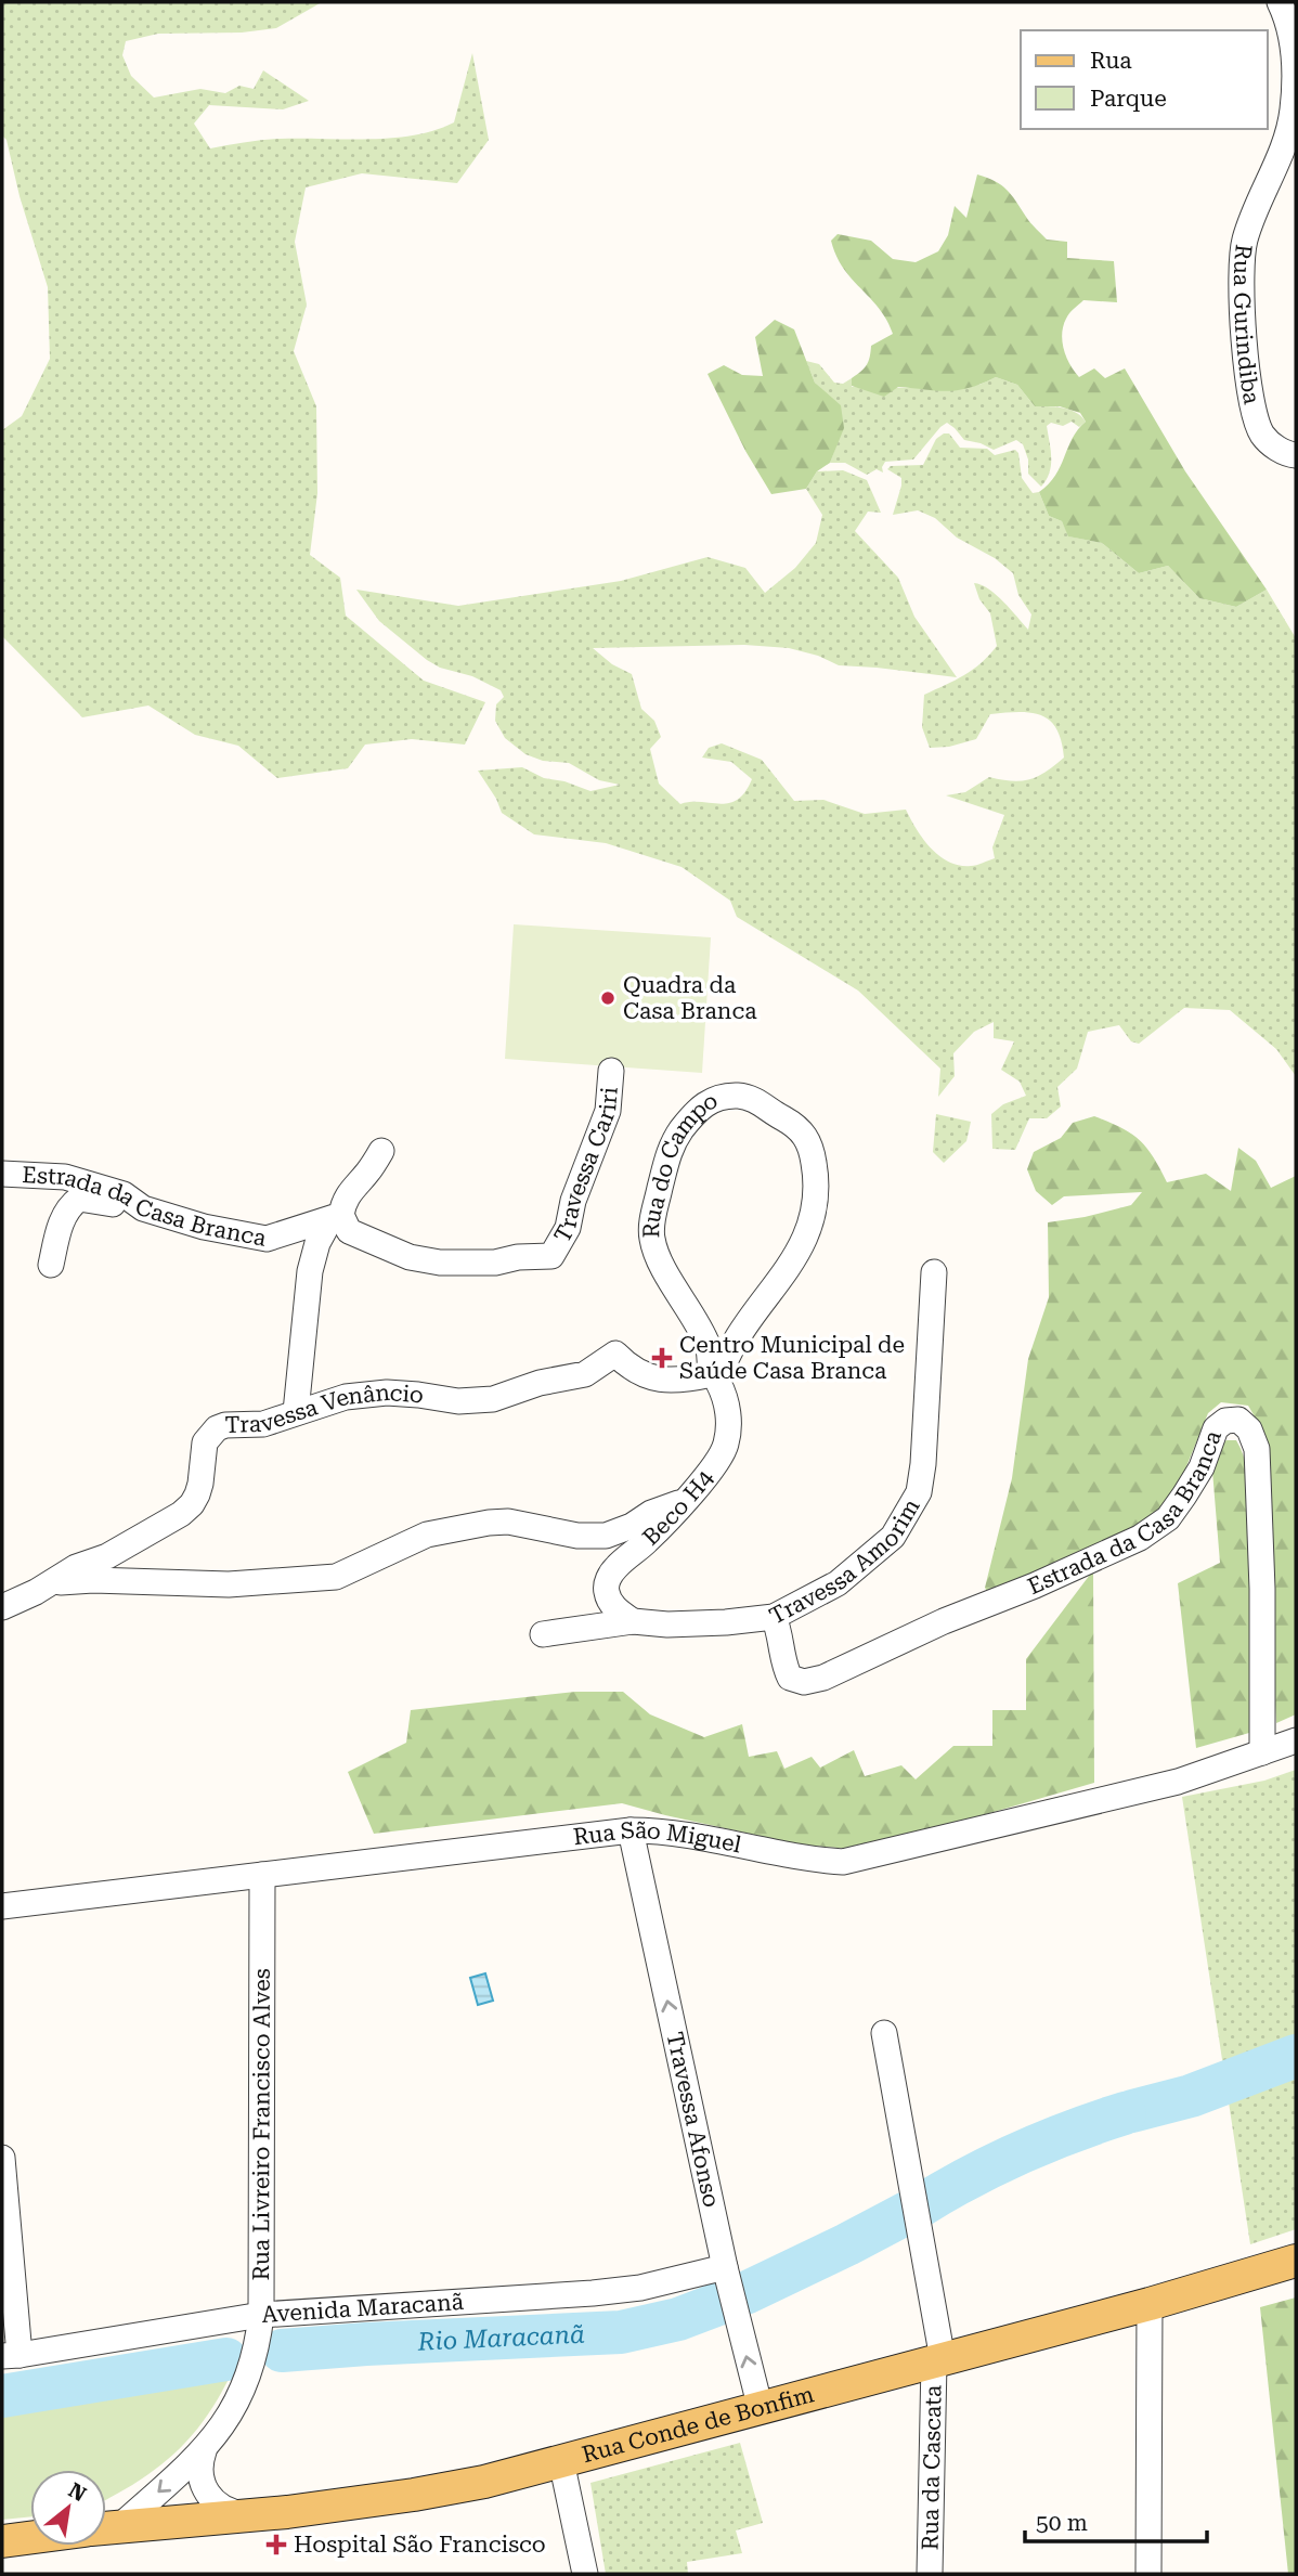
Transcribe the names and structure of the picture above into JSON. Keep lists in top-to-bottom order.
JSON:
{
  "streets": {
    "main road": ["Rua Conde de Bonfim"],
    "street": [
      "Rua Gurindiba",
      "Travessa Cariri",
      "Rua do Campo",
      "Estrada da Casa Branca",
      "Travessa Venâncio",
      "Beco H4",
      "Travessa Amorim",
      "Rua São Miguel",
      "Travessa Afonso",
      "Rua Livreiro Francisco Alves",
      "Avenida Maracanã",
      "Rua da Cascata"
    ]
  },
  "crossings": [
    ["Travessa Cariri", "Estrada da Casa Branca"],
    ["Rua do Campo", "Travessa Venâncio"],
    ["Rua do Campo", "Beco H4"],
    ["Estrada da Casa Branca", "Travessa Amorim"],
    ["Estrada da Casa Branca", "Rua São Miguel"],
    ["Travessa Venâncio", "Beco H4"],
    ["Beco H4", "Travessa Amorim"],
    ["Rua São Miguel", "Travessa Afonso"],
    ["Rua São Miguel", "Rua Livreiro Francisco Alves"],
    ["Travessa Afonso", "Avenida Maracanã"],
    ["Travessa Afonso", "Rua Conde de Bonfim"],
    ["Rua Livreiro Francisco Alves", "Avenida Maracanã"],
    ["Rua Livreiro Francisco Alves", "Rua Conde de Bonfim"],
    ["Rua Conde de Bonfim", "Rua da Cascata"]
  ],
  "one_way": ["Travessa Afonso"],
  "water": ["Rio Maracanã"],
  "places": {
    "other": ["Quadra da Casa Branca"],
    "health": ["Centro Municipal de Saúde Casa Branca", "Hospital São Francisco"]
  },
  "legend": ["Rua", "Parque"],
  "scale_bar": "50 m",
  "north": "top right"
}
